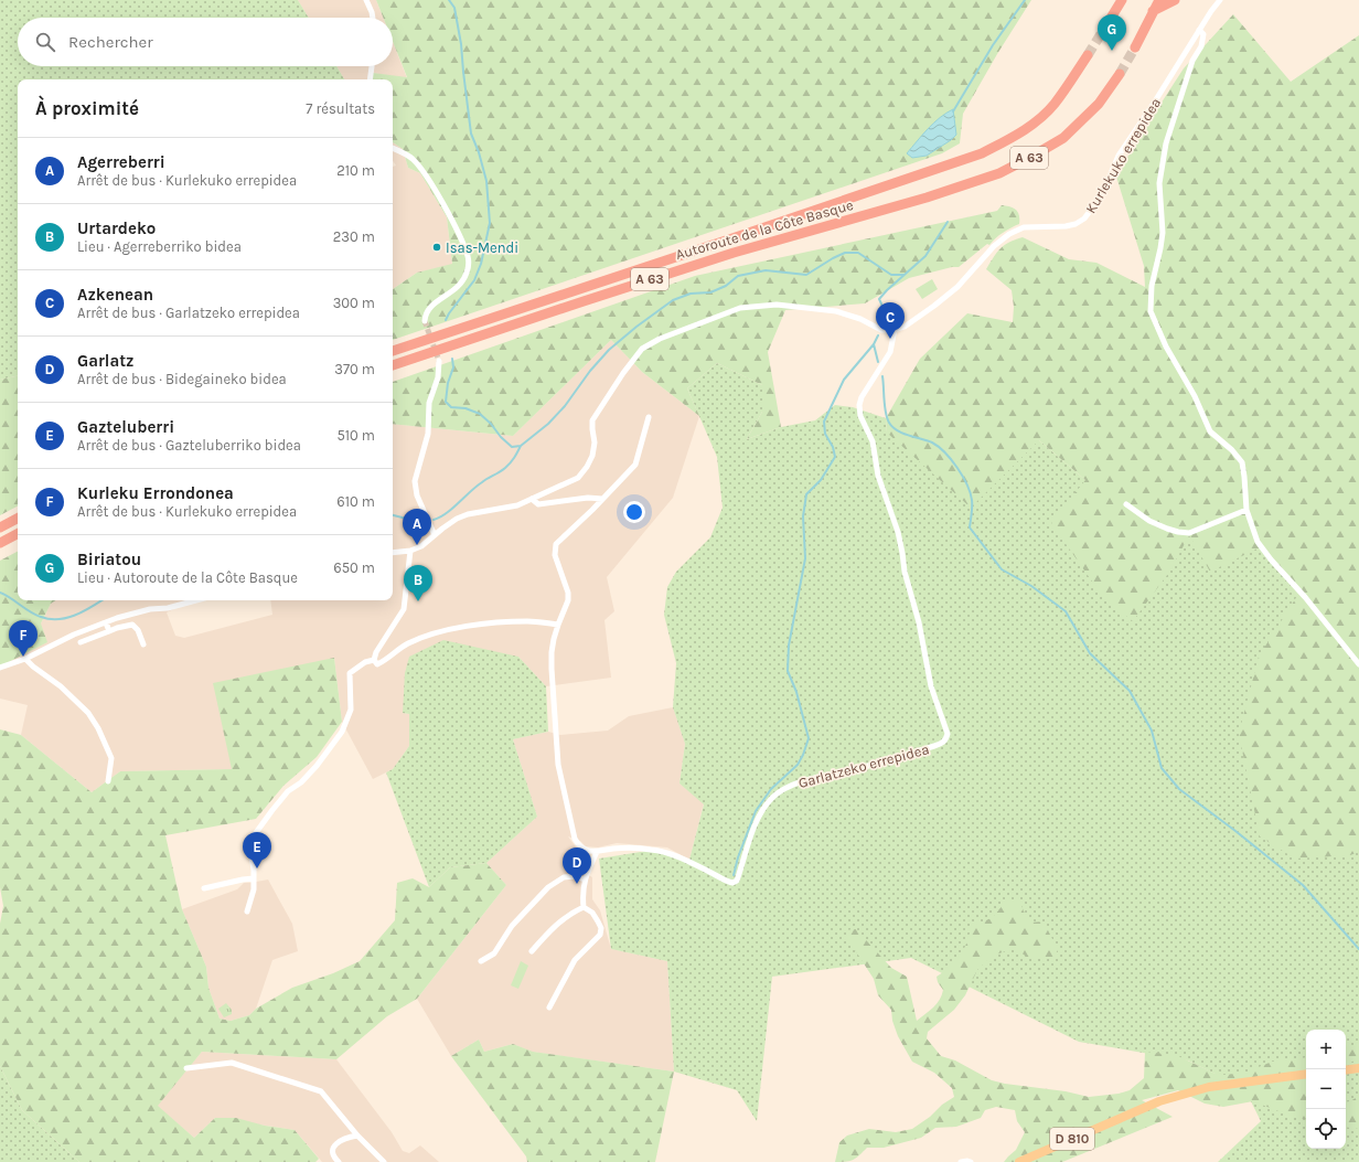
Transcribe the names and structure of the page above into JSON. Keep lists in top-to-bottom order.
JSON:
{
  "streets": {
    "highway": ["A 63", "Autoroute de la Côte Basque"],
    "main road": ["D 810"],
    "street": ["Kurlekuko errepidea", "Garlatzeko errepidea"]
  },
  "crossings": [
    ["Kurlekuko errepidea", "Garlatzeko errepidea"]
  ],
  "places": ["Isas-Mendi"],
  "page": {
    "pins": [
      "G",
      "C",
      "A",
      "B",
      "F",
      "E",
      "D"
    ],
    "search": "Rechercher",
    "heading": ["À proximité", "7 résultats"],
    "list": [
      {
        "mark": "A",
        "name": "Agerreberri",
        "note": "Arrêt de bus · Kurlekuko errepidea",
        "value": "210 m"
      },
      {
        "mark": "B",
        "name": "Urtardeko",
        "note": "Lieu · Agerreberriko bidea",
        "value": "230 m"
      },
      {
        "mark": "C",
        "name": "Azkenean",
        "note": "Arrêt de bus · Garlatzeko errepidea",
        "value": "300 m"
      },
      {
        "mark": "D",
        "name": "Garlatz",
        "note": "Arrêt de bus · Bidegaineko bidea",
        "value": "370 m"
      },
      {
        "mark": "E",
        "name": "Gazteluberri",
        "note": "Arrêt de bus · Gazteluberriko bidea",
        "value": "510 m"
      },
      {
        "mark": "F",
        "name": "Kurleku Errondonea",
        "note": "Arrêt de bus · Kurlekuko errepidea",
        "value": "610 m"
      },
      {
        "mark": "G",
        "name": "Biriatou",
        "note": "Lieu · Autoroute de la Côte Basque",
        "value": "650 m"
      }
    ],
    "map_buttons": ["+", "−"]
  }
}
